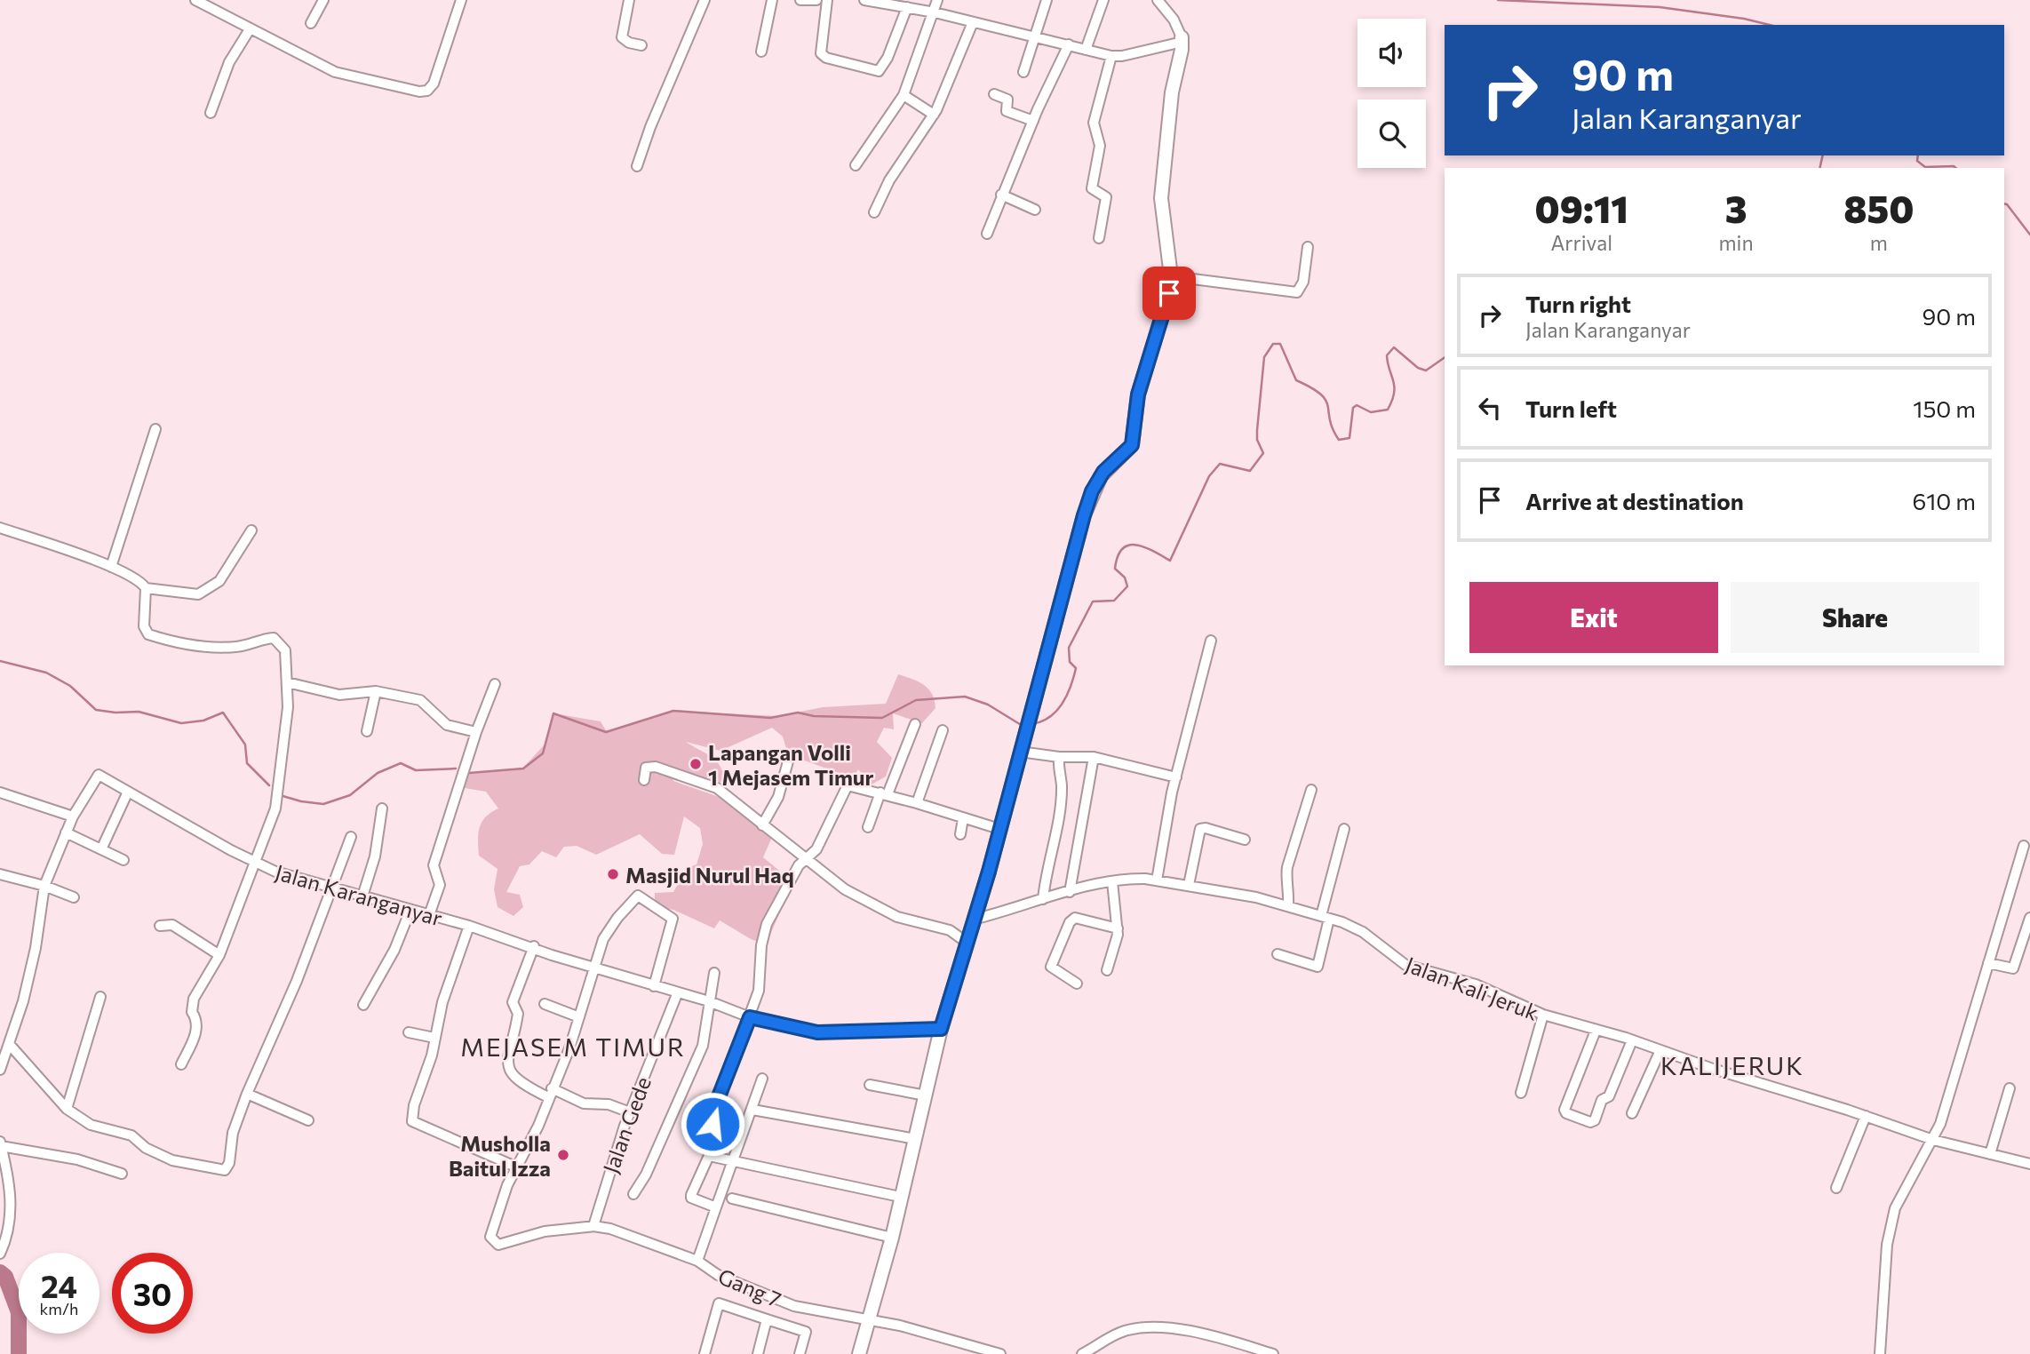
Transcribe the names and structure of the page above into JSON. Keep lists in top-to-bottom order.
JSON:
{
  "streets": {
    "street": [
      "Jalan Karanganyar",
      "Jalan Kali Jeruk",
      "Jalan Gede",
      "Gang 7"
    ]
  },
  "crossings": [
    ["Jalan Karanganyar", "Jalan Gede"]
  ],
  "districts": ["MEJASEM TIMUR", "KALIJERUK"],
  "places": ["Lapangan Volli 1 Mejasem Timur", "Masjid Nurul Haq", "Musholla Baitul Izza"],
  "page": {
    "turn": ["90 m", "Jalan Karanganyar"],
    "eta": [
      "09:11",
      "Arrival",
      "3",
      "min",
      "850",
      "m"
    ],
    "list": [
      {
        "name": "Turn right",
        "note": "Jalan Karanganyar",
        "value": "90 m"
      },
      {
        "name": "Turn left",
        "value": "150 m"
      },
      {
        "name": "Arrive at destination",
        "value": "610 m"
      }
    ],
    "buttons": ["Exit", "Share"],
    "speed": "24 km/h",
    "limit": "30"
  }
}
